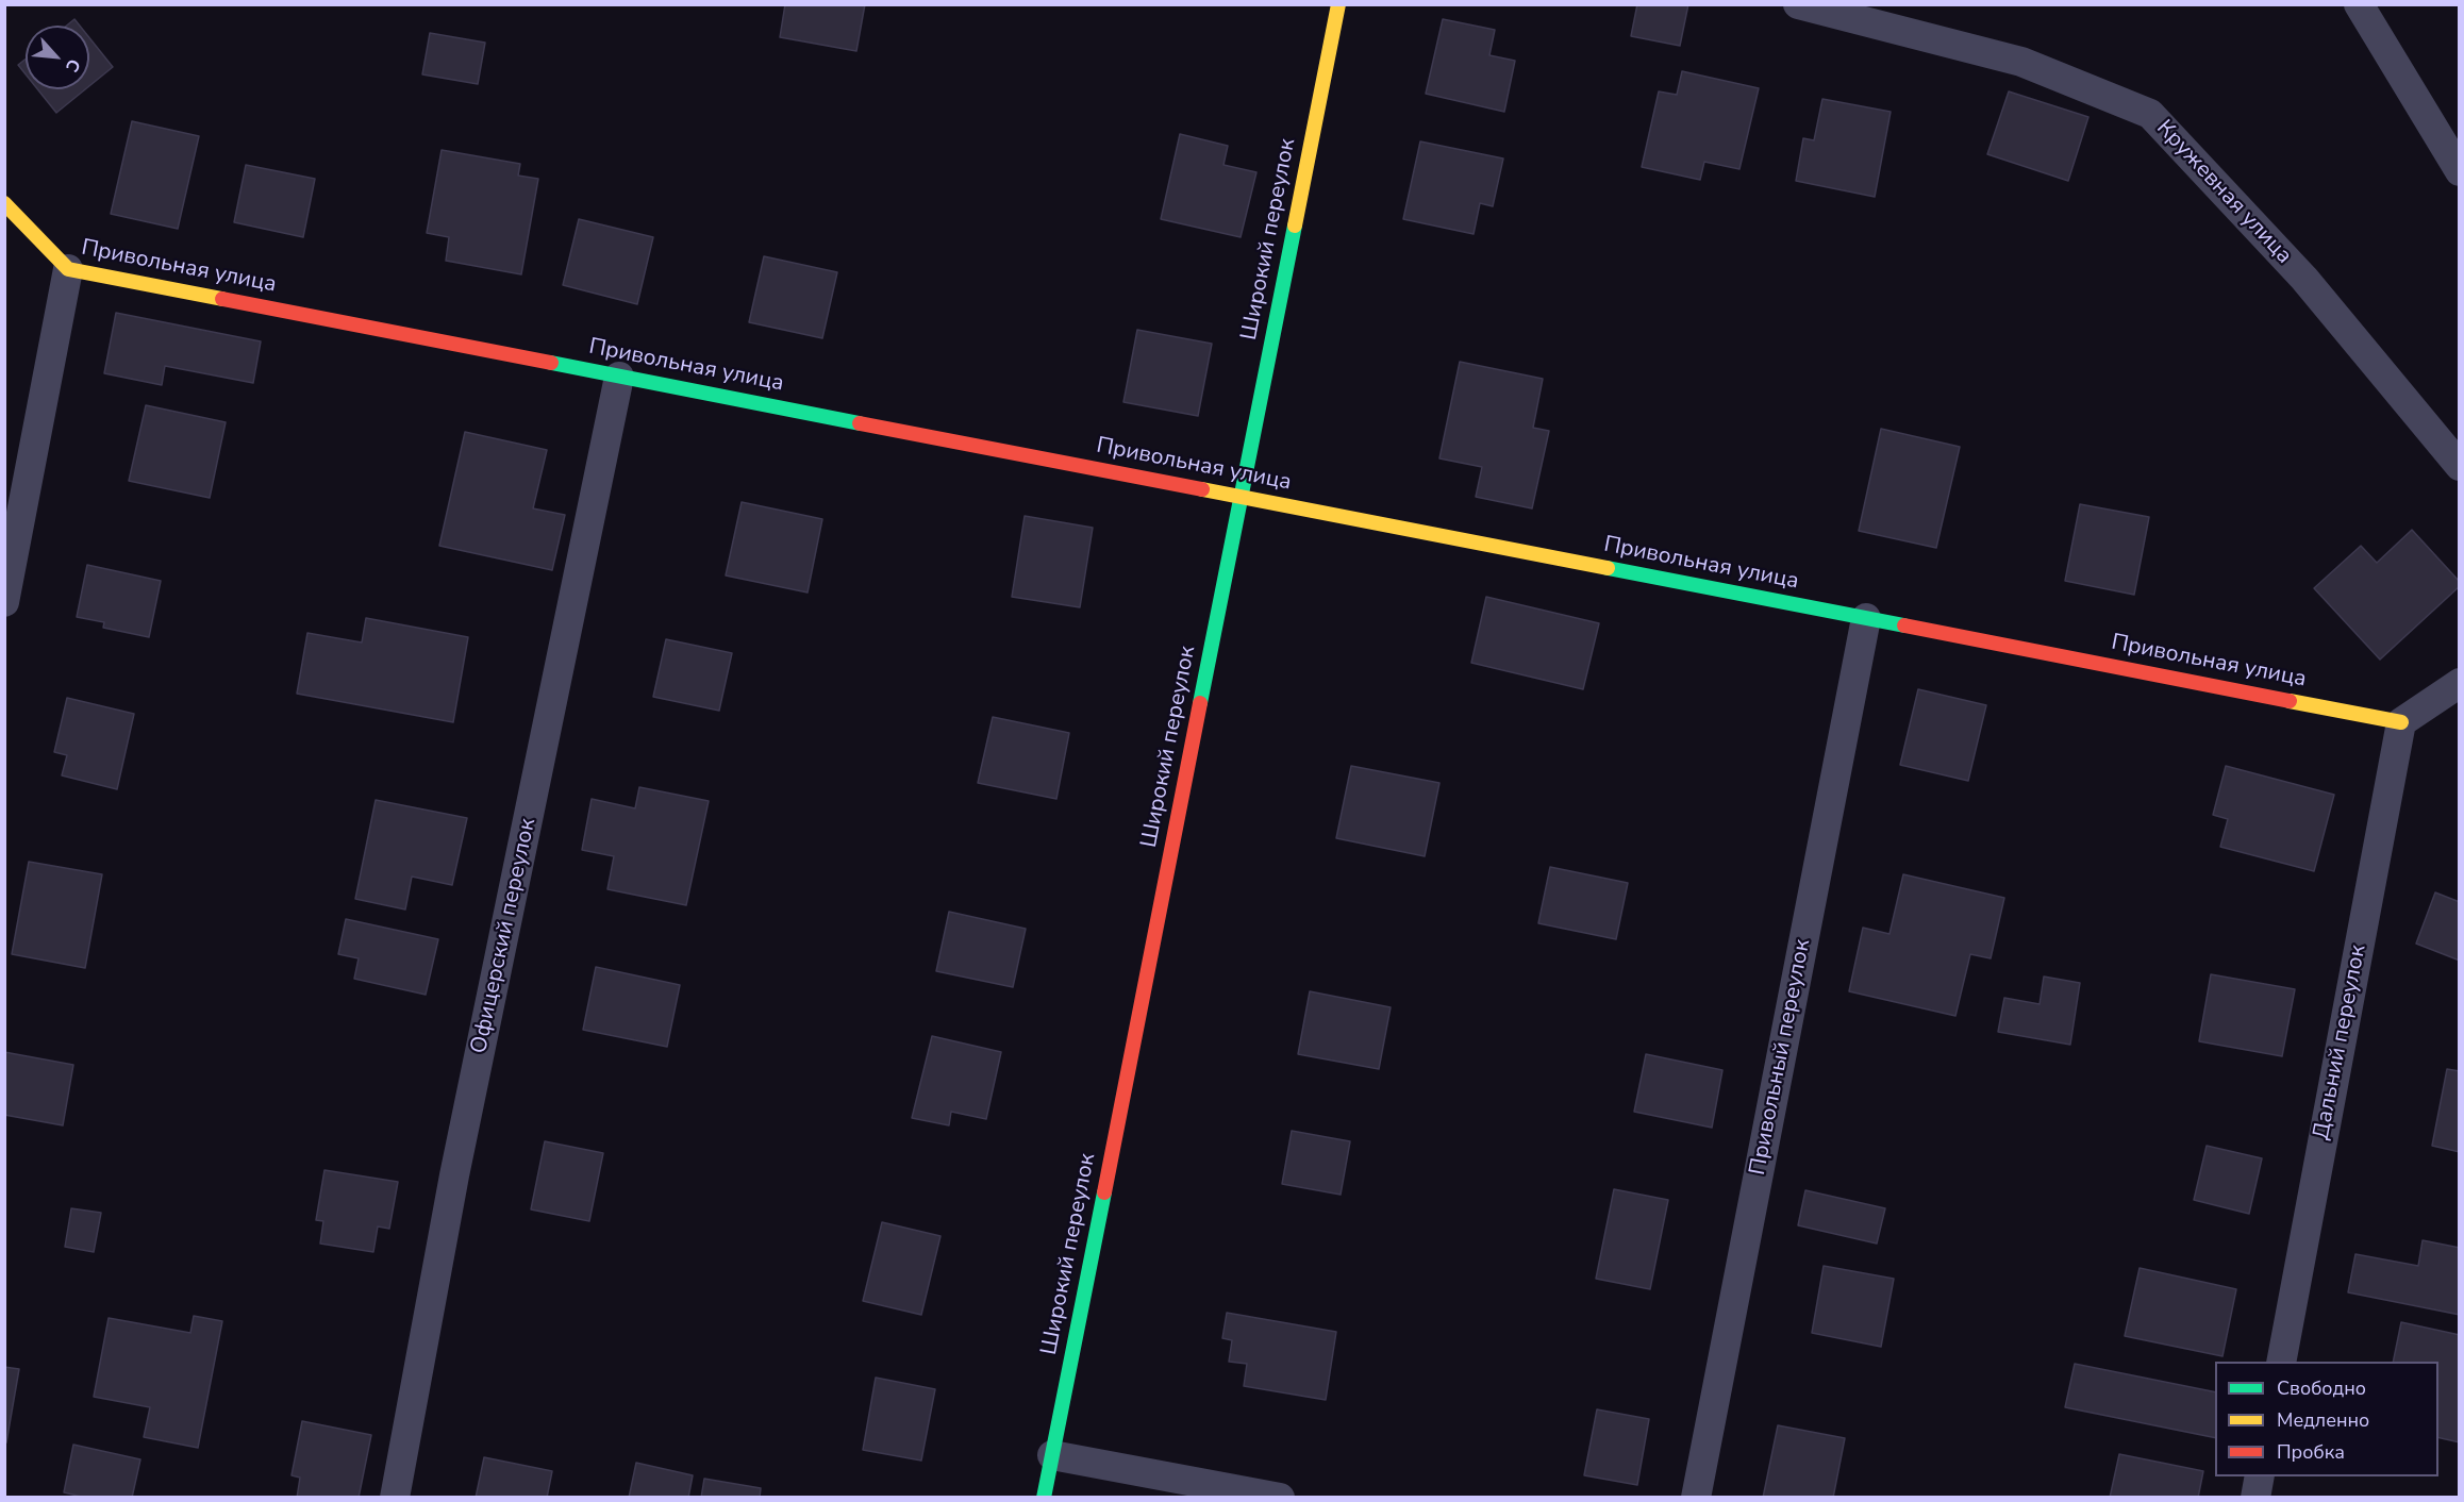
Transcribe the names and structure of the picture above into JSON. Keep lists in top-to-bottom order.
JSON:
{
  "streets": {
    "street": [
      "Кружевная улица",
      "Широкий переулок",
      "Привольная улица",
      "Офицерский переулок",
      "Дальний переулок",
      "Привольный переулок"
    ]
  },
  "crossings": [
    ["Широкий переулок", "Привольная улица"],
    ["Привольная улица", "Офицерский переулок"],
    ["Привольная улица", "Дальний переулок"],
    ["Привольная улица", "Привольный переулок"]
  ],
  "legend": ["Свободно", "Медленно", "Пробка"],
  "north": "bottom right"
}
